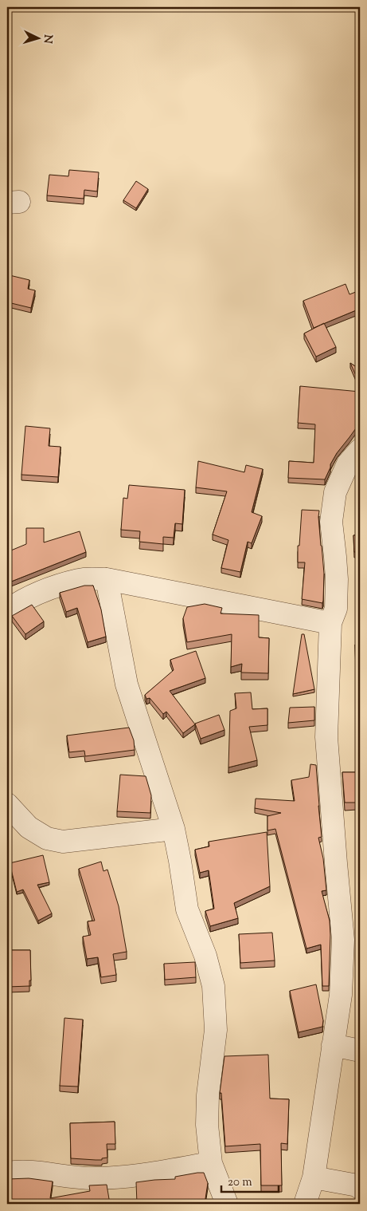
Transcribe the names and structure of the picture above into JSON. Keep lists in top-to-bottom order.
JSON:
{
  "scale_bar": "20 m",
  "north": "right"
}
